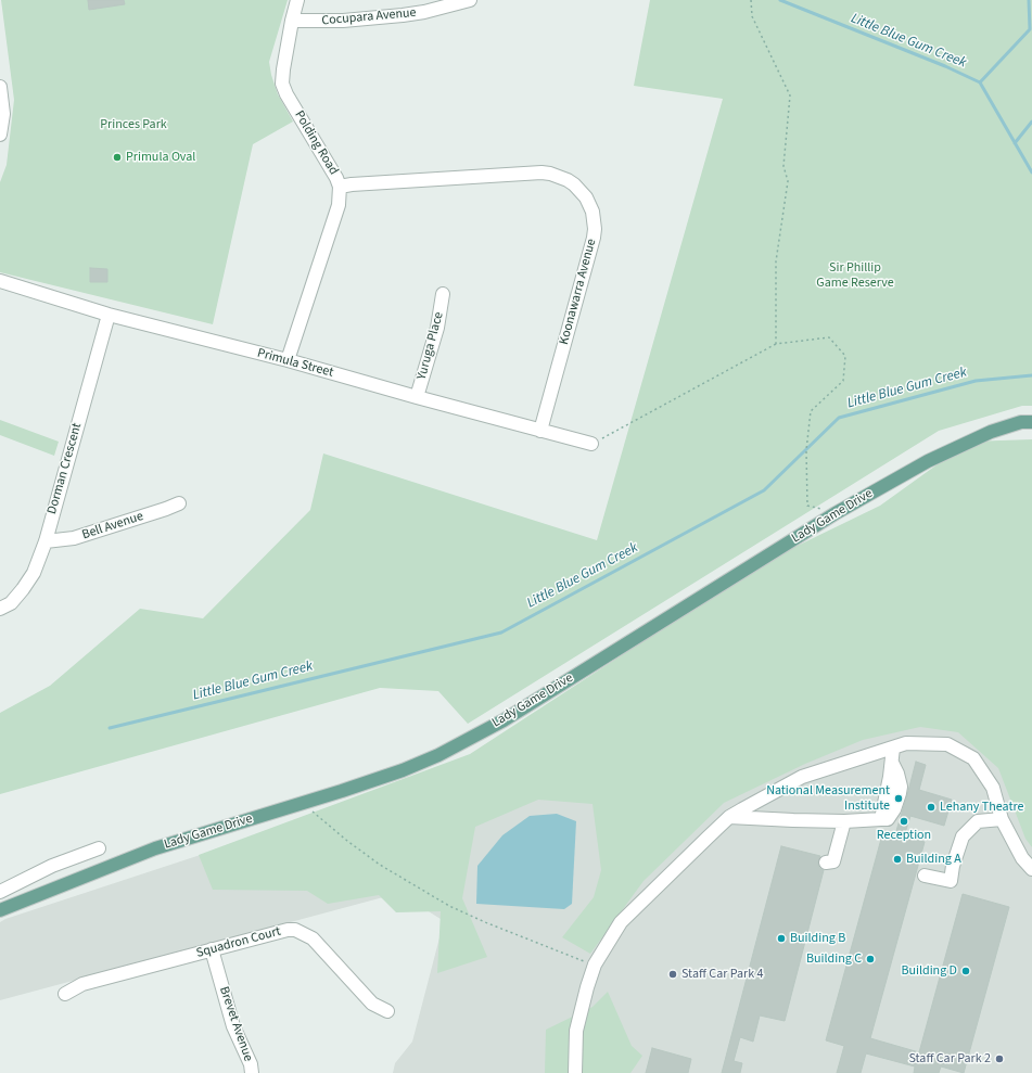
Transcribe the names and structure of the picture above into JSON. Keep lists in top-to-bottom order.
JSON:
{
  "streets": {
    "main road": ["Lady Game Drive"],
    "street": [
      "Cocupara Avenue",
      "Polding Road",
      "Koonawarra Avenue",
      "Yuruga Place",
      "Primula Street",
      "Dorman Crescent",
      "Bell Avenue",
      "Squadron Court",
      "Brevet Avenue"
    ]
  },
  "crossings": [
    ["Cocupara Avenue", "Polding Road"],
    ["Polding Road", "Koonawarra Avenue"],
    ["Polding Road", "Primula Street"],
    ["Koonawarra Avenue", "Primula Street"],
    ["Yuruga Place", "Primula Street"],
    ["Primula Street", "Dorman Crescent"],
    ["Dorman Crescent", "Bell Avenue"],
    ["Squadron Court", "Brevet Avenue"]
  ],
  "water": ["Little Blue Gum Creek"],
  "parks": ["Princes Park", "Sir Phillip Game Reserve"],
  "places": [
    "Primula Oval",
    "National Measurement Institute",
    "Lehany Theatre",
    "Reception",
    "Building A",
    "Building B",
    "Building C",
    "Building D",
    "Staff Car Park 4",
    "Staff Car Park 2"
  ]
}
